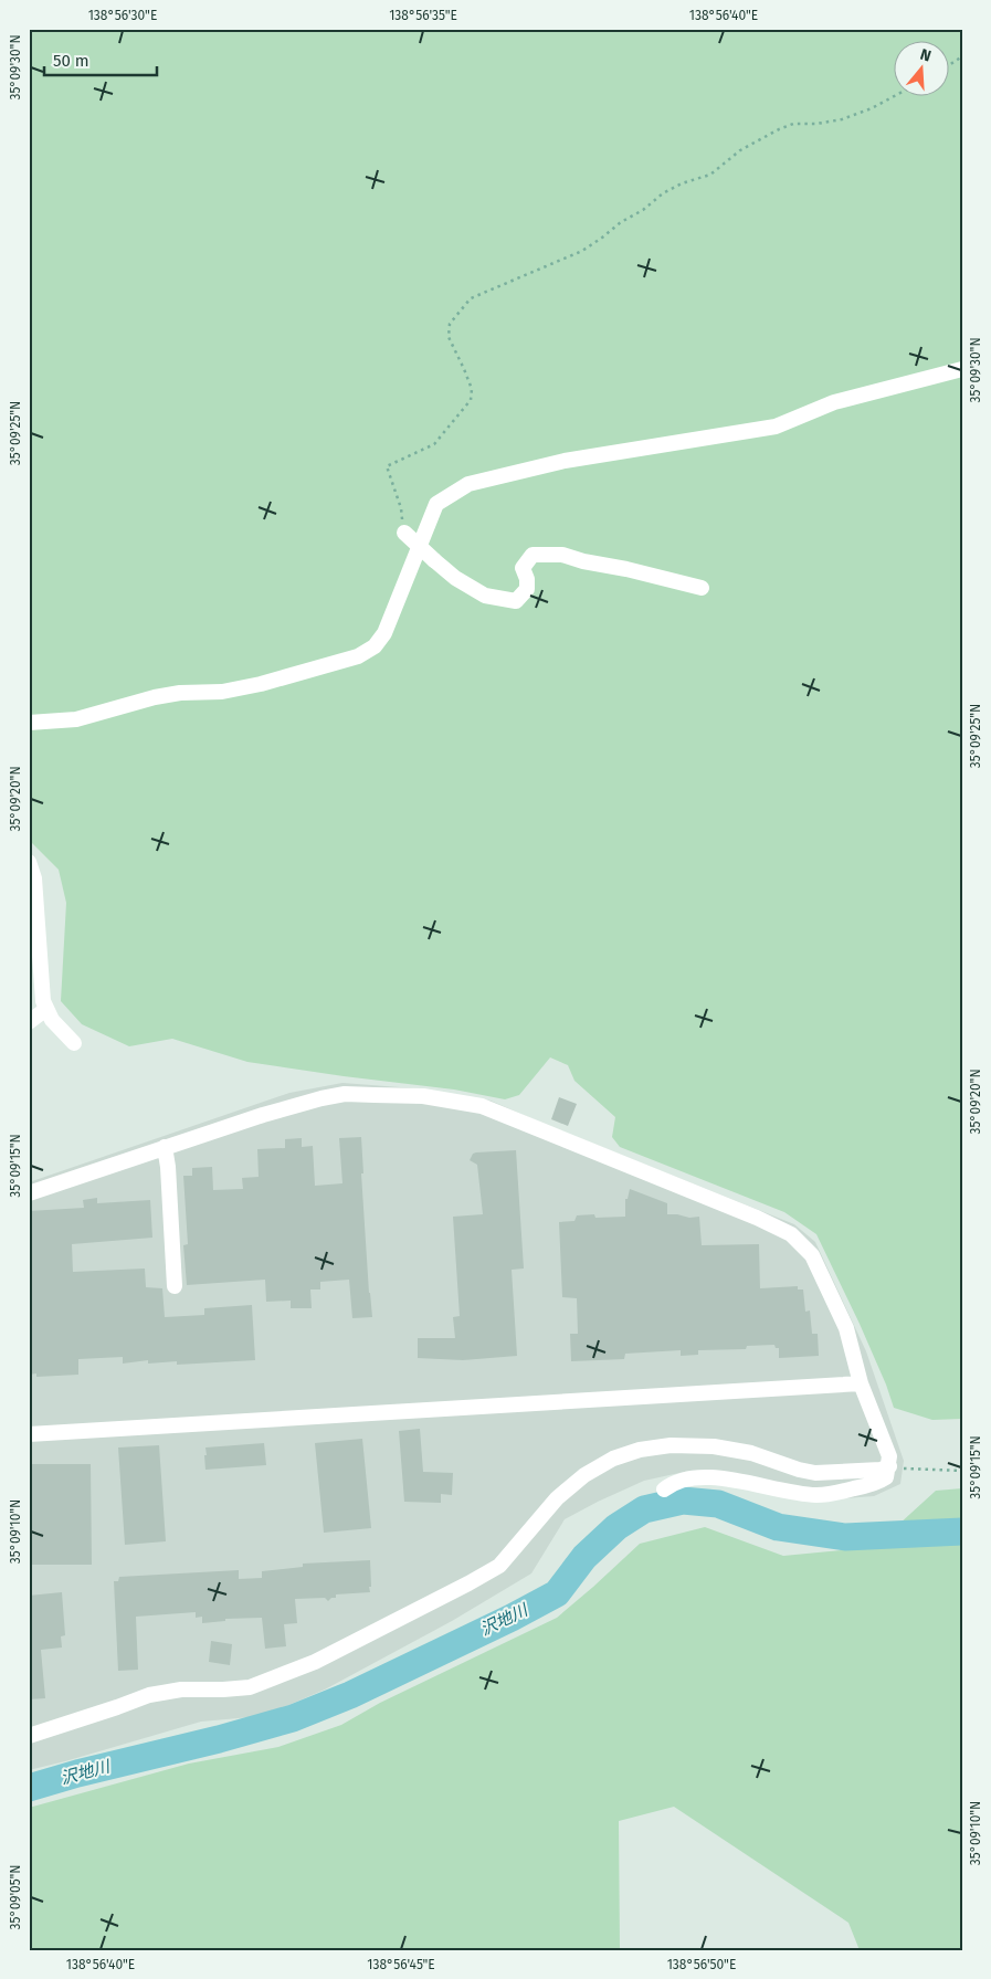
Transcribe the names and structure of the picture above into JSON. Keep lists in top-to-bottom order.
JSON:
{
  "water": ["沢地川"],
  "scale_bar": "50 m",
  "north": "top",
  "coordinates": [
    "138°56'30\"E",
    "138°56'35\"E",
    "138°56'40\"E",
    "35°09'30\"N",
    "35°09'25\"N",
    "35°09'20\"N",
    "35°09'15\"N",
    "35°09'10\"N",
    "35°09'05\"N",
    "138°56'45\"E",
    "138°56'50\"E"
  ]
}
